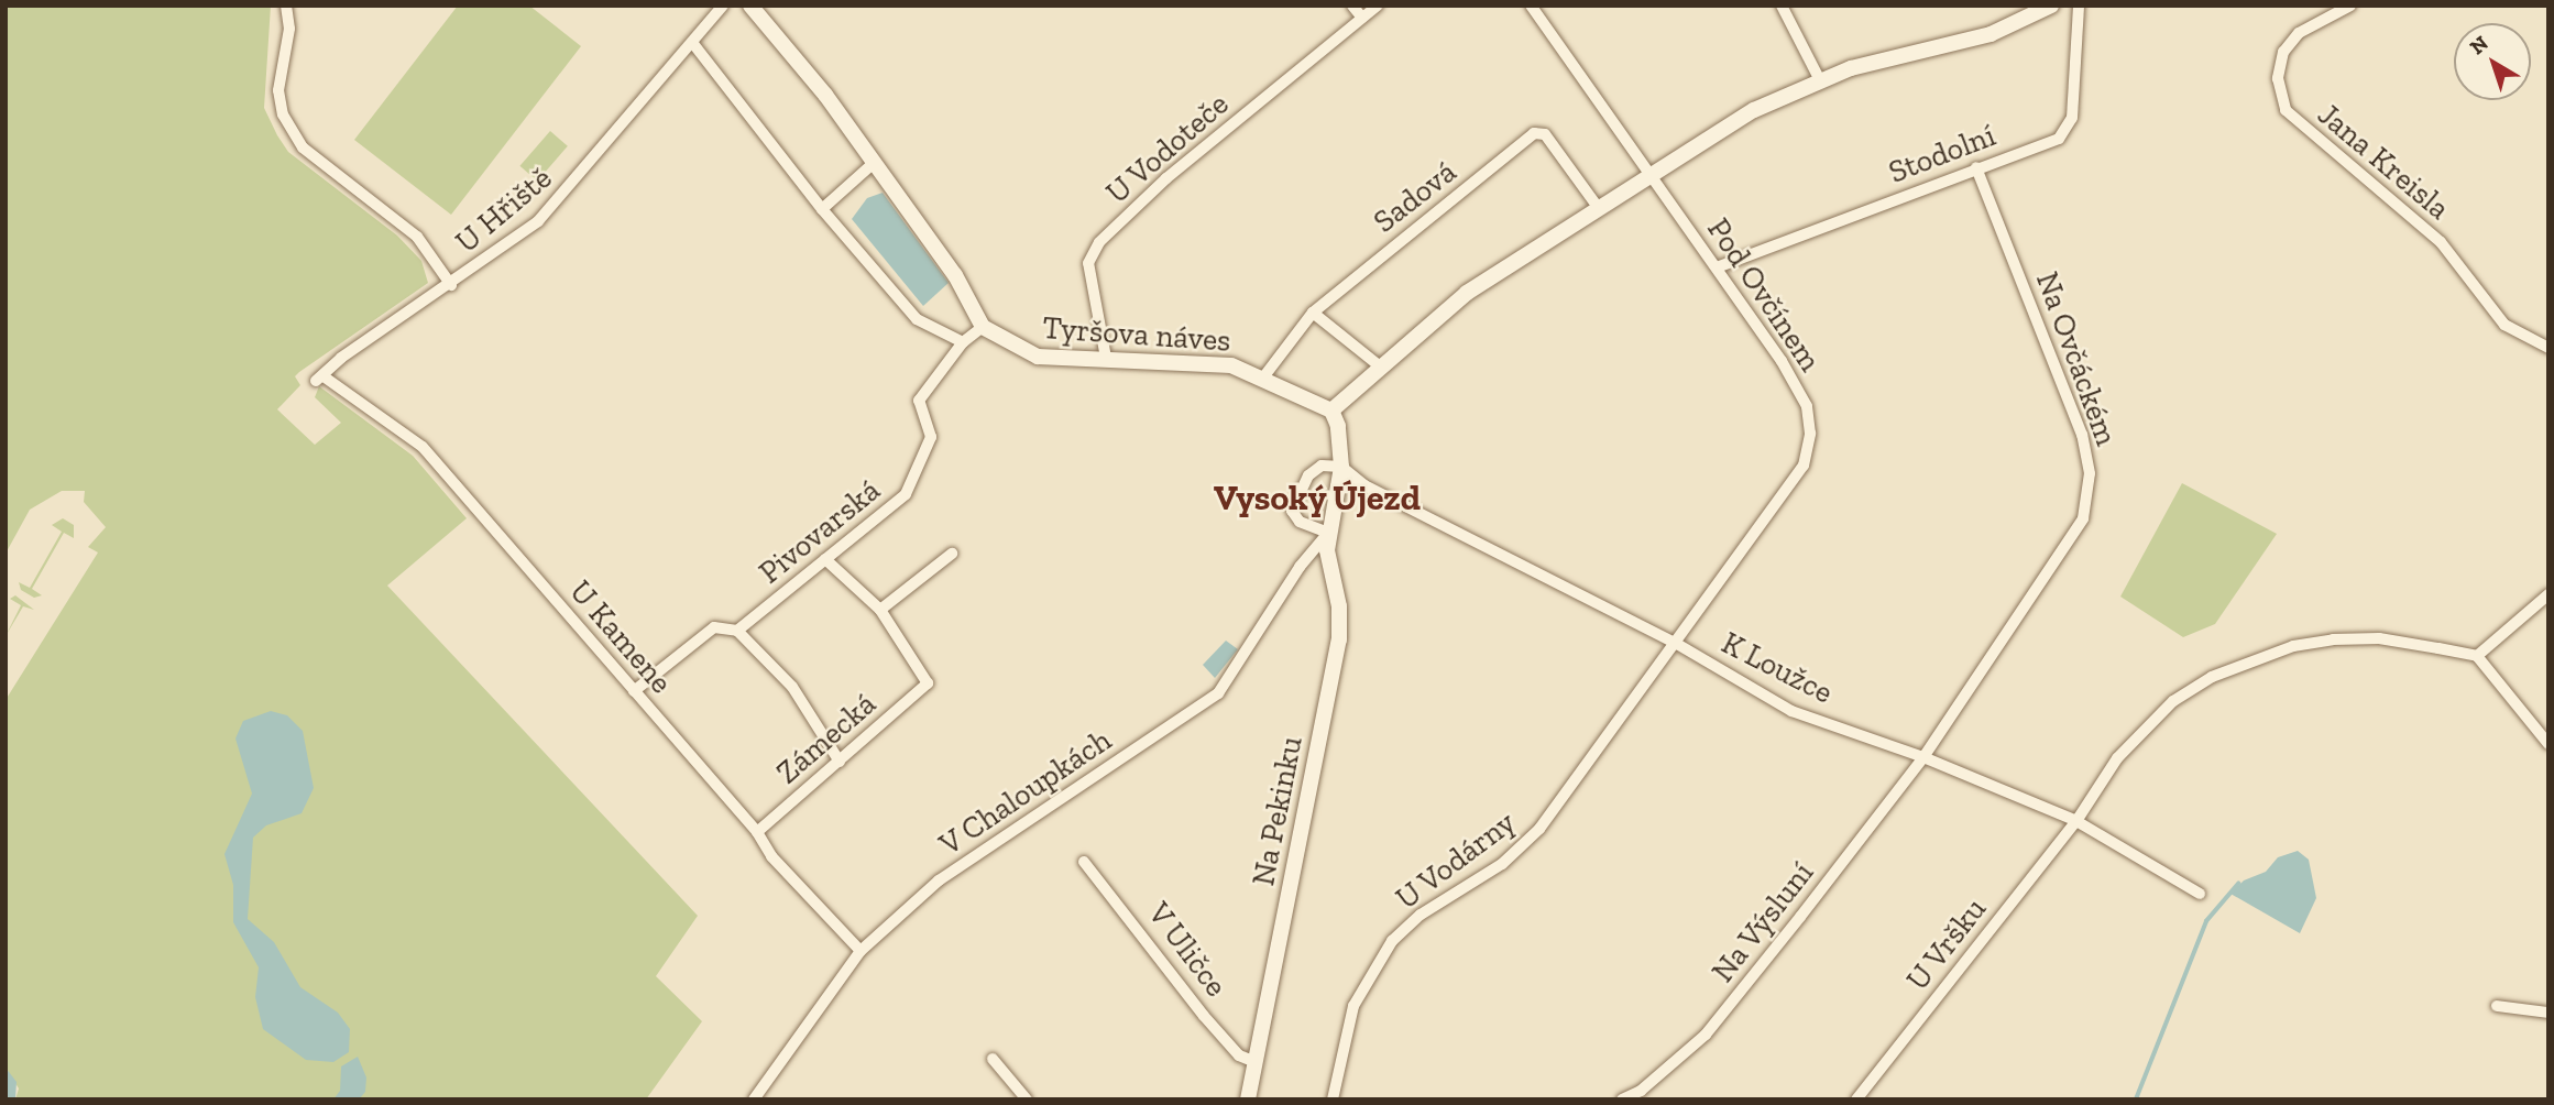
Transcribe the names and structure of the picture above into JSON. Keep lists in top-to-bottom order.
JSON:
{
  "streets": {
    "street": [
      "U Vodoteče",
      "Stodolní",
      "Jana Kreisla",
      "Sadová",
      "U Hřiště",
      "Pod Ovčínem",
      "Tyršova náves",
      "Na Ovčáckém",
      "Pivovarská",
      "U Kamene",
      "K Loužce",
      "Zámecká",
      "V Chaloupkách",
      "Na Pekinku",
      "U Vodárny",
      "Na Výsluní",
      "U Vršku",
      "V Uličce"
    ]
  },
  "crossings": [
    ["U Vodoteče", "Tyršova náves"],
    ["Stodolní", "Pod Ovčínem"],
    ["Stodolní", "Na Ovčáckém"],
    ["Sadová", "Tyršova náves"],
    ["U Hřiště", "U Kamene"],
    ["Pod Ovčínem", "K Loužce"],
    ["Pod Ovčínem", "U Vodárny"],
    ["Na Ovčáckém", "K Loužce"],
    ["Na Ovčáckém", "Na Výsluní"],
    ["Pivovarská", "U Kamene"],
    ["U Kamene", "Zámecká"],
    ["U Kamene", "V Chaloupkách"],
    ["K Loužce", "Na Pekinku"],
    ["K Loužce", "U Vodárny"],
    ["K Loužce", "Na Výsluní"],
    ["K Loužce", "U Vršku"],
    ["V Chaloupkách", "Na Pekinku"],
    ["Na Pekinku", "V Uličce"]
  ],
  "districts": ["Vysoký Újezd"],
  "north": "top left"
}
